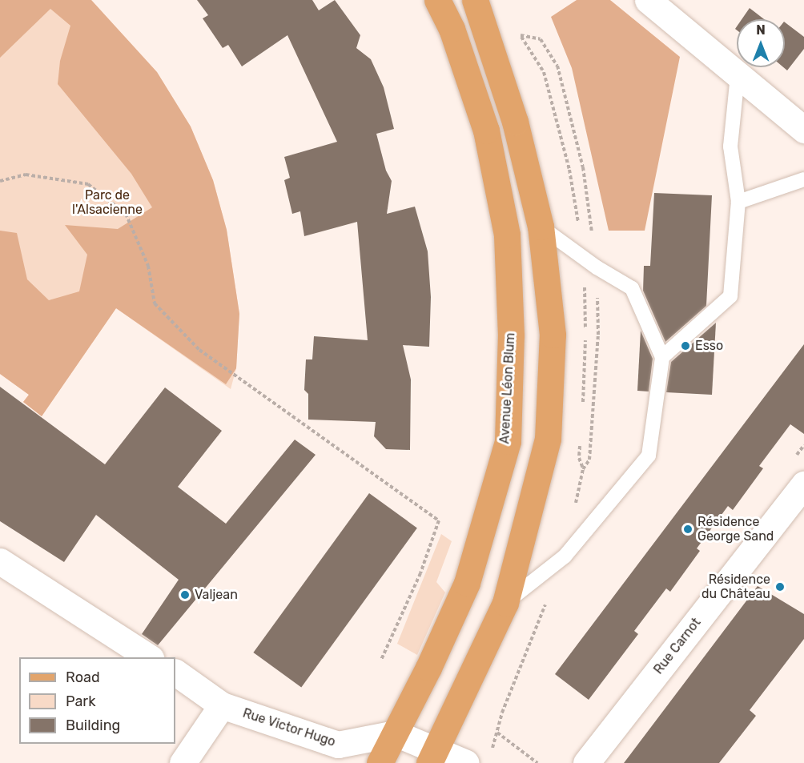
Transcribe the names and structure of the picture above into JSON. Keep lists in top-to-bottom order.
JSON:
{
  "streets": {
    "main road": ["Avenue Léon Blum"],
    "street": ["Rue Carnot", "Rue Victor Hugo"]
  },
  "crossings": [
    ["Avenue Léon Blum", "Rue Victor Hugo"]
  ],
  "parks": ["Parc de l'Alsacienne"],
  "places": [
    "Esso",
    "Résidence George Sand",
    "Résidence du Château",
    "Valjean"
  ],
  "legend": ["Road", "Park", "Building"],
  "north": "top"
}
